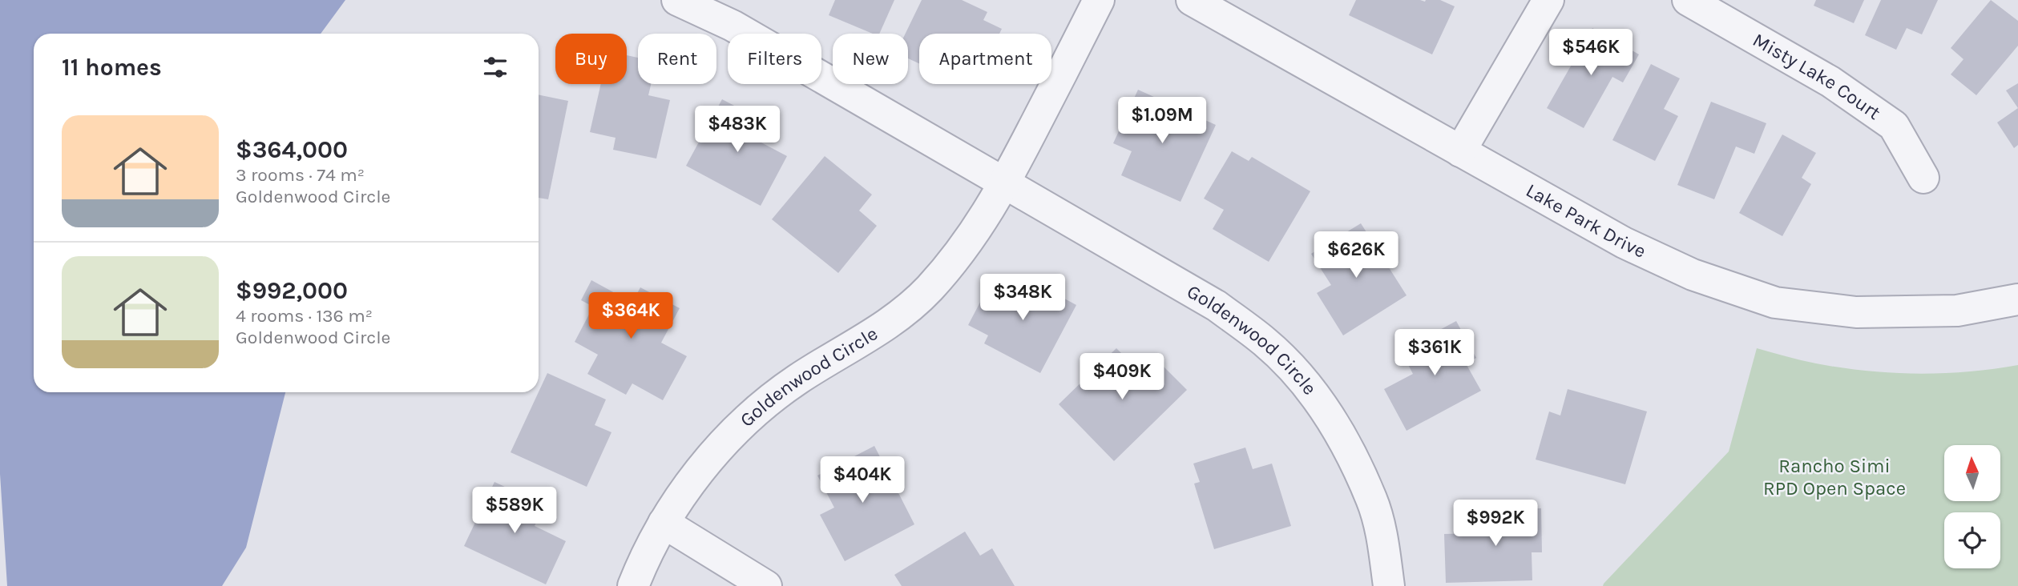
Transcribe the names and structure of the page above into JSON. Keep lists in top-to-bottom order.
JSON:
{
  "streets": {
    "street": ["Misty Lake Court", "Lake Park Drive", "Goldenwood Circle"]
  },
  "parks": ["Rancho Simi RPD Open Space"],
  "north": "top",
  "page": {
    "price": [
      "$546K",
      "$1.09M",
      "$483K",
      "$626K",
      "$348K",
      "$364K",
      "$361K",
      "$409K",
      "$404K",
      "$589K",
      "$992K"
    ],
    "chip": [
      "Buy",
      "Rent",
      "Filters",
      "New",
      "Apartment"
    ],
    "heading": "11 homes",
    "list": [
      {
        "name": "$364,000",
        "note": "3 rooms · 74 m² · Goldenwood Circle"
      },
      {
        "name": "$992,000",
        "note": "4 rooms · 136 m² · Goldenwood Circle"
      }
    ]
  }
}
